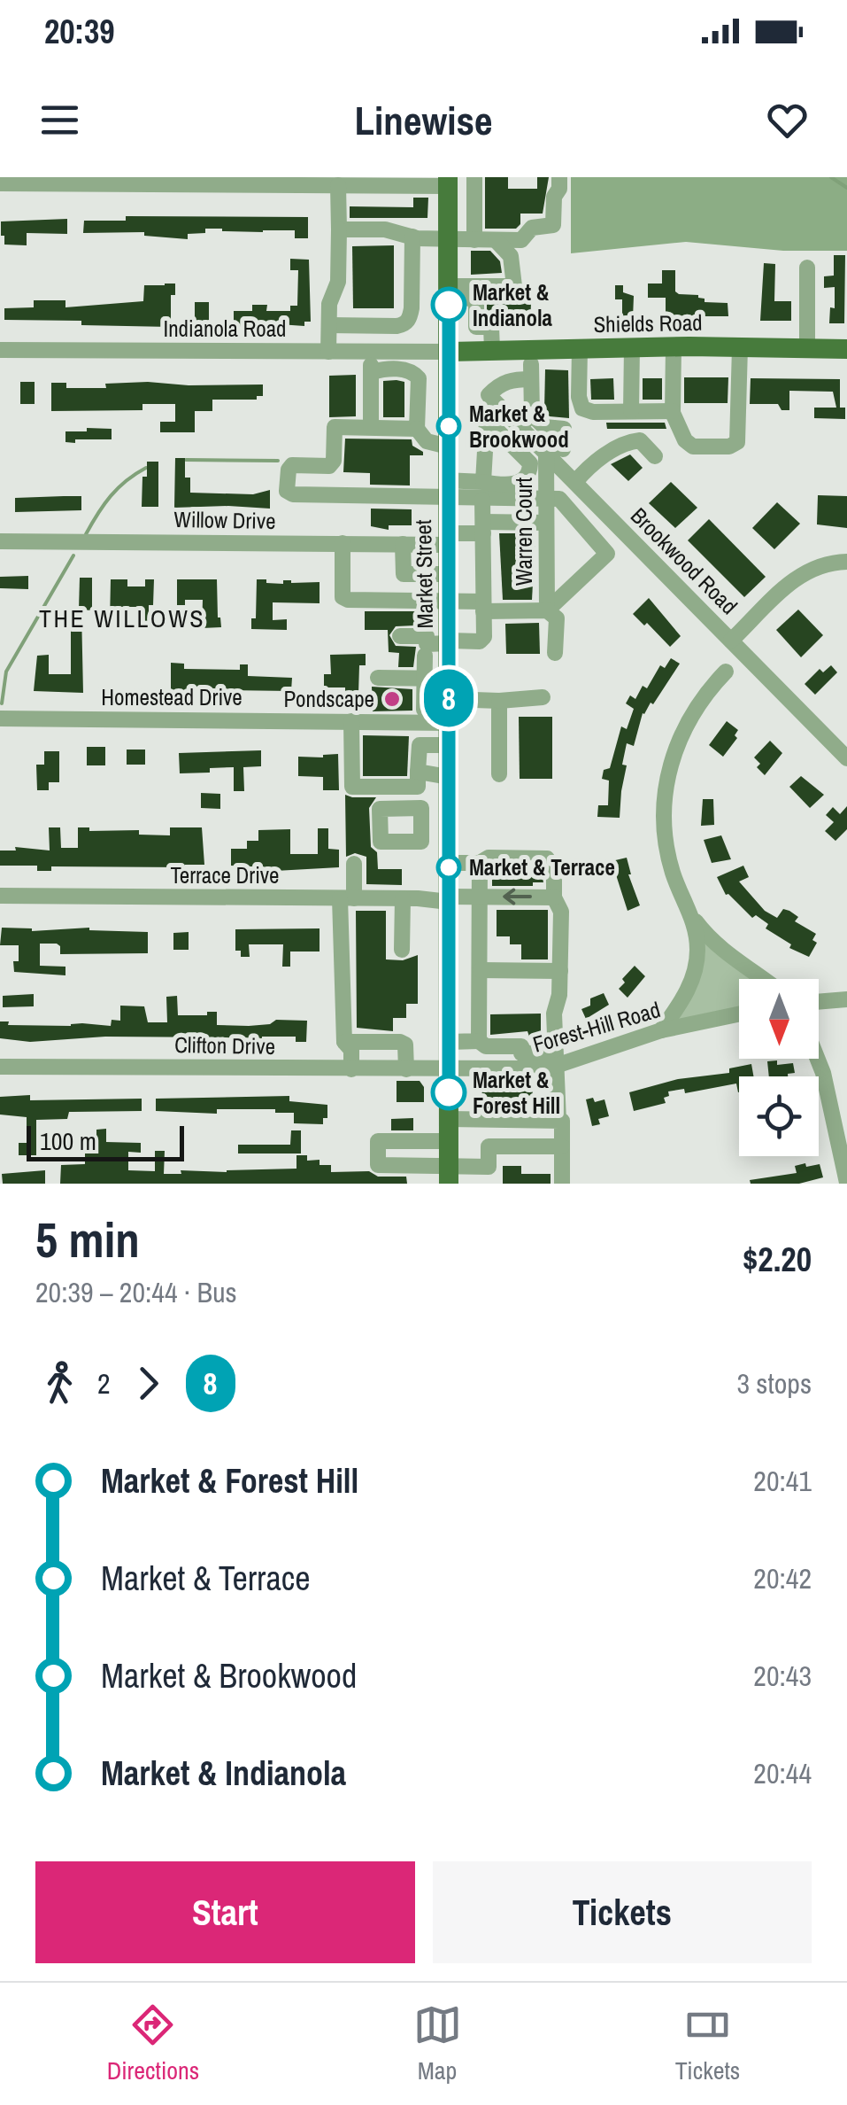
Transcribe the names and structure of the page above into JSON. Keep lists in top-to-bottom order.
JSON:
{
  "streets": {
    "main road": ["Shields Road", "Market Street"],
    "street": [
      "Indianola Road",
      "Willow Drive",
      "Warren Court",
      "Brookwood Road",
      "Homestead Drive",
      "Terrace Drive",
      "Forest-Hill Road",
      "Clifton Drive"
    ]
  },
  "crossings": [
    ["Shields Road", "Indianola Road"],
    ["Shields Road", "Market Street"],
    ["Indianola Road", "Market Street"],
    ["Willow Drive", "Warren Court"],
    ["Willow Drive", "Market Street"],
    ["Warren Court", "Brookwood Road"],
    ["Market Street", "Homestead Drive"],
    ["Market Street", "Terrace Drive"],
    ["Market Street", "Forest-Hill Road"],
    ["Market Street", "Clifton Drive"],
    ["Forest-Hill Road", "Clifton Drive"]
  ],
  "districts": ["THE WILLOWS"],
  "places": [
    "Market & Indianola",
    "Market & Brookwood",
    "Pondscape",
    "Market & Terrace",
    "Market & Forest Hill"
  ],
  "lines": ["bus line 8"],
  "scale_bar": "100 m",
  "north": "bottom",
  "page": {
    "status": "20:39",
    "header": "Linewise",
    "on_map": "8",
    "scale": "100 m",
    "heading": ["5 min", "20:39 – 20:44 · Bus", "$2.20"],
    "legs": ["2", "8", "3 stops"],
    "list": [
      {
        "name": "Market & Forest Hill",
        "value": "20:41"
      },
      {
        "name": "Market & Terrace",
        "value": "20:42"
      },
      {
        "name": "Market & Brookwood",
        "value": "20:43"
      },
      {
        "name": "Market & Indianola",
        "value": "20:44"
      }
    ],
    "buttons": ["Start", "Tickets"],
    "tabs": ["Directions", "Map", "Tickets"]
  }
}
